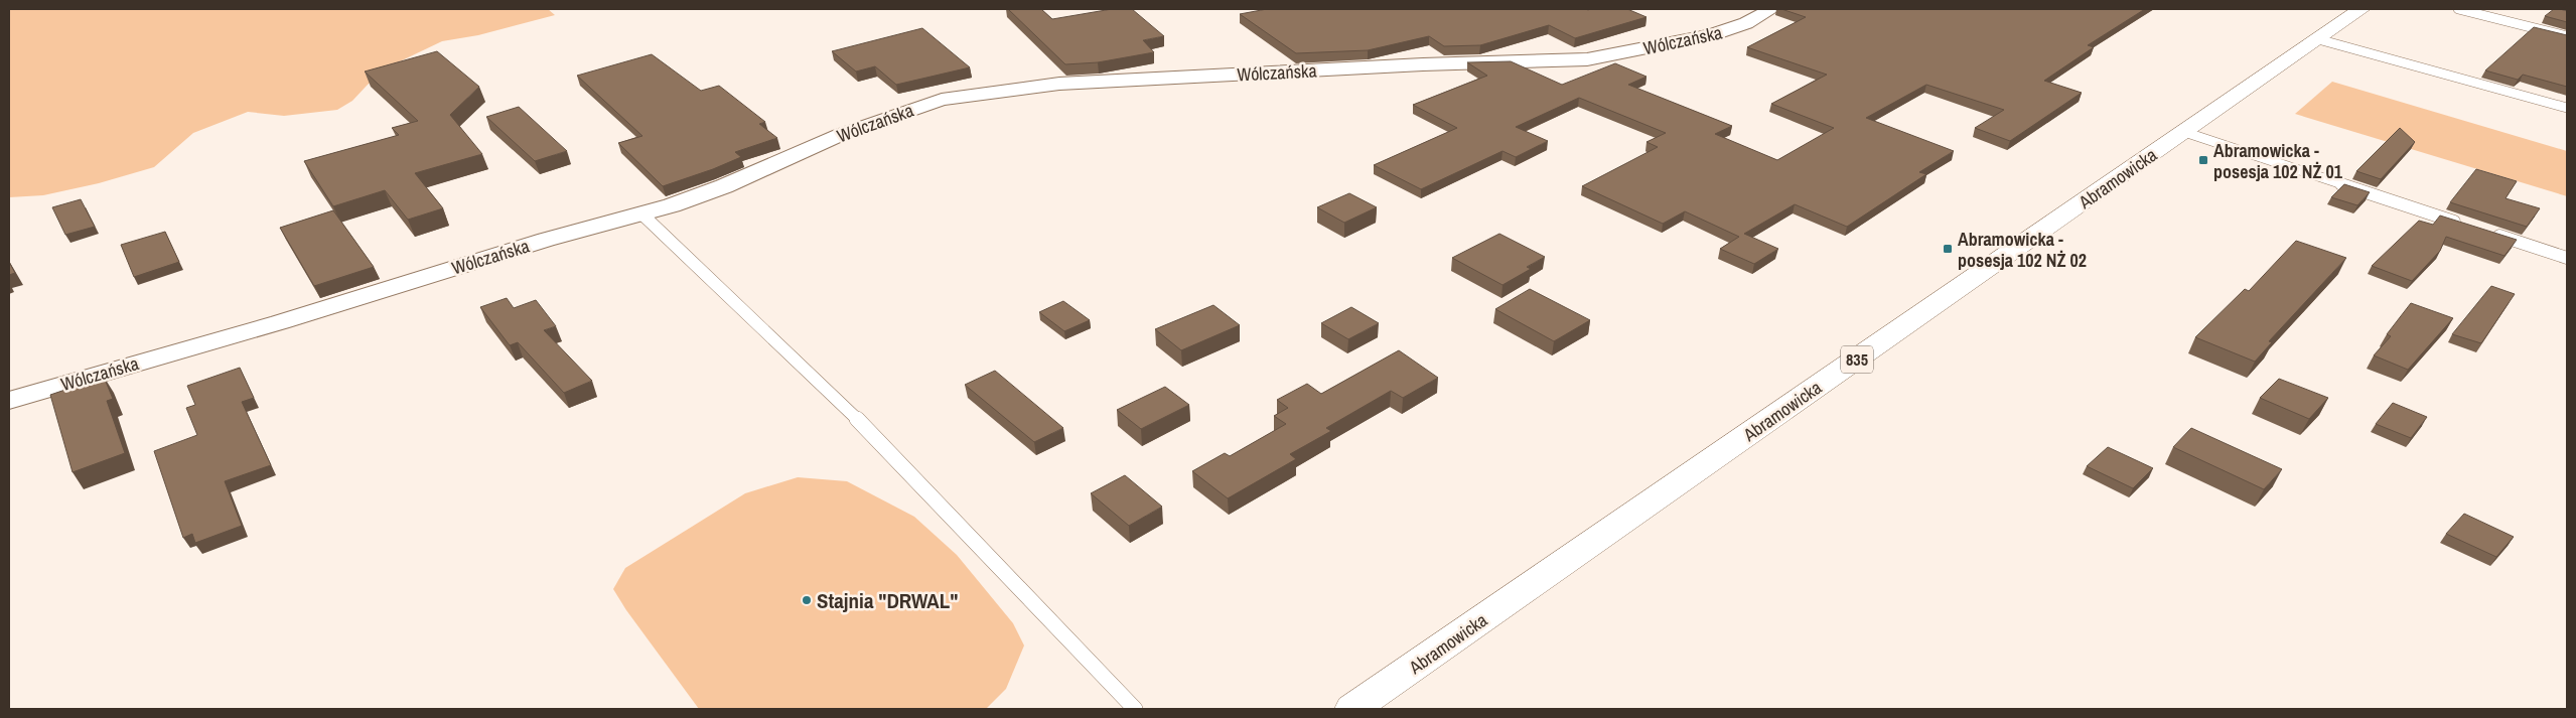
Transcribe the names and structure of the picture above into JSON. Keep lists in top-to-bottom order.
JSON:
{
  "streets": {
    "main road": ["Abramowicka", "835"],
    "street": ["Wólczańska"]
  },
  "places": {
    "transit": ["Abramowicka - posesja 102 NŻ 01", "Abramowicka - posesja 102 NŻ 02"],
    "other": ["Stajnia \"DRWAL\""]
  }
}
